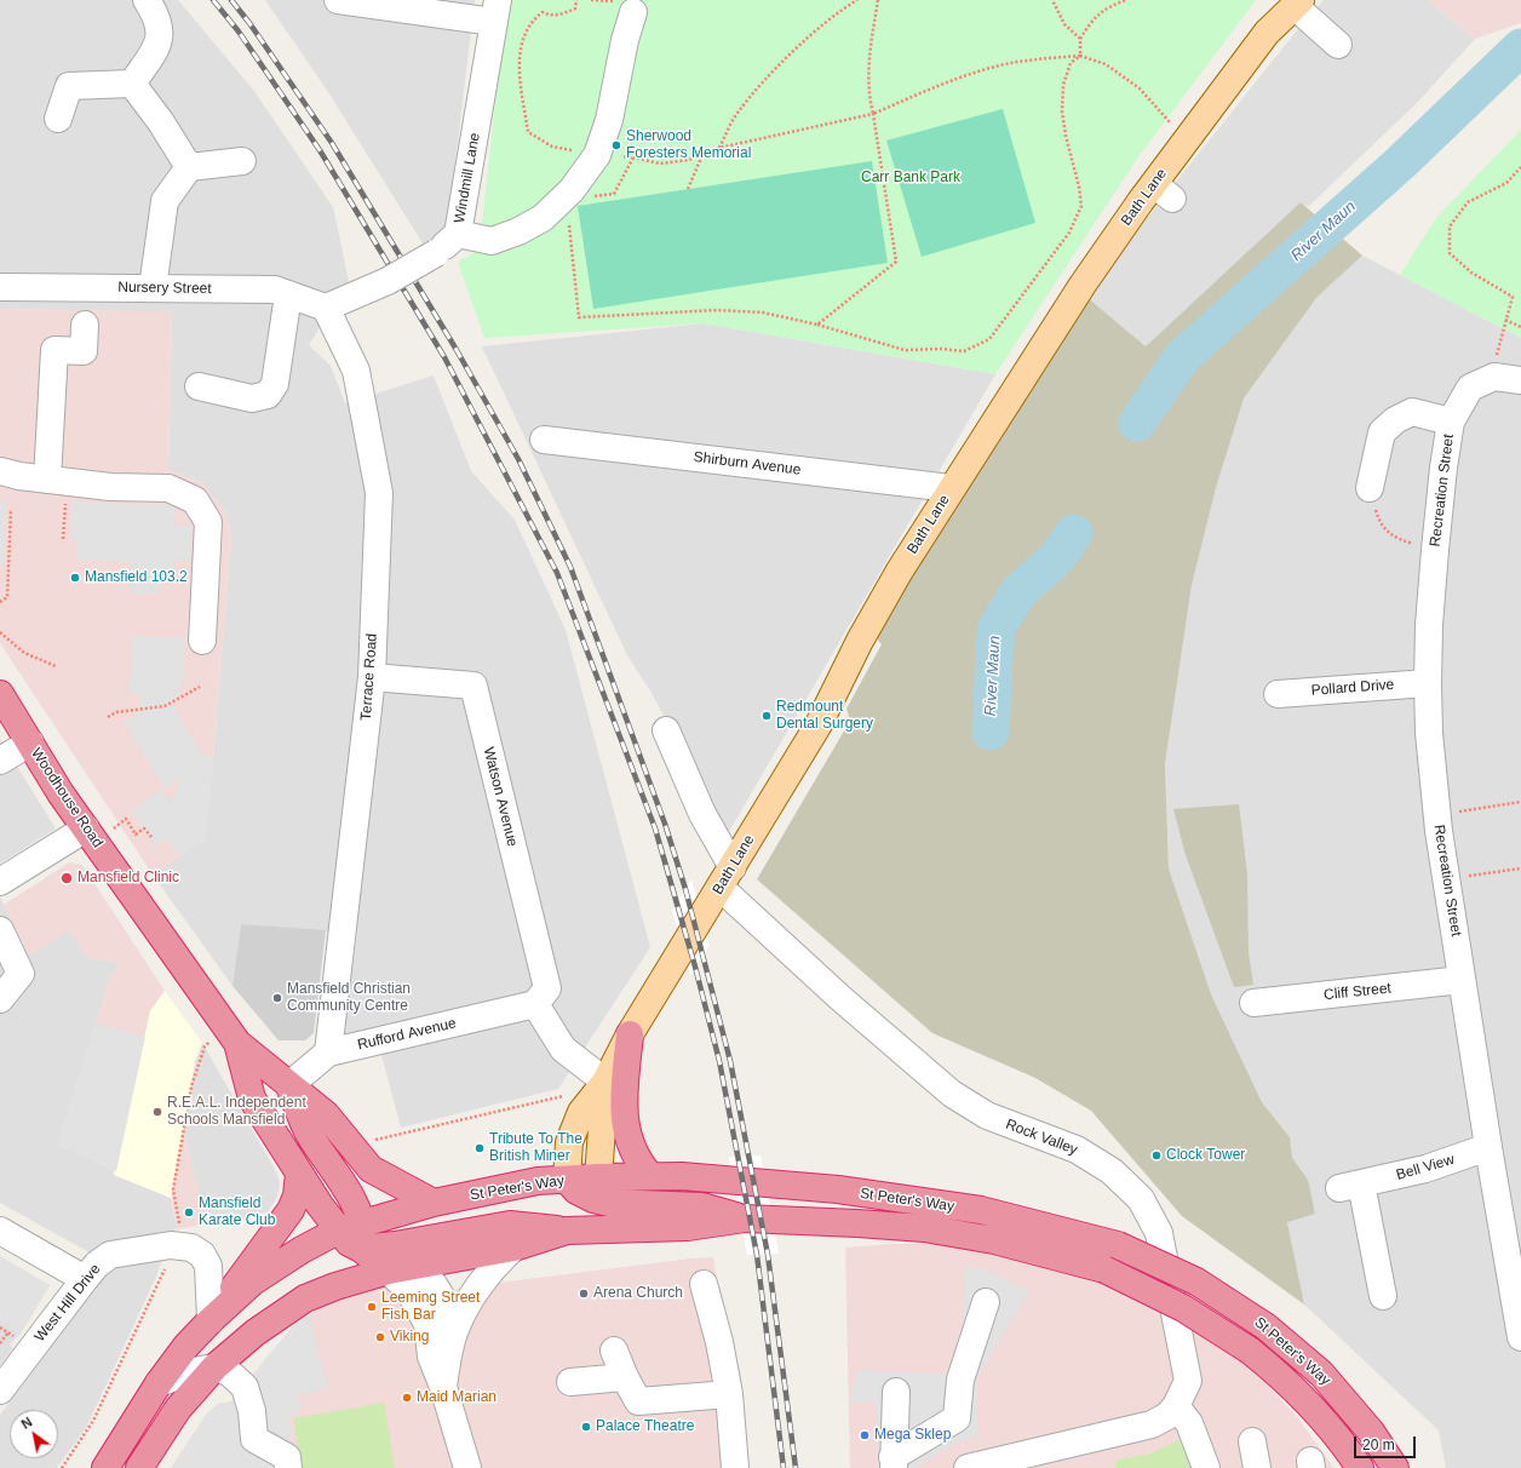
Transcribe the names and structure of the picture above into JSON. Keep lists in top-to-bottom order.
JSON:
{
  "streets": {
    "highway": ["Woodhouse Road", "St Peter's Way"],
    "main road": ["Bath Lane"],
    "street": [
      "Windmill Lane",
      "Nursery Street",
      "Shirburn Avenue",
      "Recreation Street",
      "Terrace Road",
      "Pollard Drive",
      "Watson Avenue",
      "Cliff Street",
      "Rufford Avenue",
      "Rock Valley",
      "Bell View",
      "West Hill Drive"
    ]
  },
  "crossings": [
    ["Windmill Lane", "Nursery Street"],
    ["Windmill Lane", "Terrace Road"],
    ["Bath Lane", "Shirburn Avenue"],
    ["Bath Lane", "Rock Valley"],
    ["Bath Lane", "St Peter's Way"],
    ["Nursery Street", "Terrace Road"],
    ["Recreation Street", "Pollard Drive"],
    ["Recreation Street", "Cliff Street"],
    ["Recreation Street", "Bell View"],
    ["Terrace Road", "Watson Avenue"],
    ["Terrace Road", "Rufford Avenue"],
    ["Watson Avenue", "Rufford Avenue"],
    ["Woodhouse Road", "Rufford Avenue"],
    ["Woodhouse Road", "St Peter's Way"],
    ["St Peter's Way", "West Hill Drive"]
  ],
  "water": ["River Maun"],
  "parks": ["Carr Bank Park"],
  "places": [
    "Sherwood Foresters Memorial",
    "Mansfield 103.2",
    "Redmount Dental Surgery",
    "Mansfield Clinic",
    "Mansfield Christian Community Centre",
    "R.E.A.L. Independent Schools Mansfield",
    "Tribute To The British Miner",
    "Clock Tower",
    "Mansfield Karate Club",
    "Arena Church",
    "Leeming Street Fish Bar",
    "Viking",
    "Maid Marian",
    "Palace Theatre",
    "Mega Sklep"
  ],
  "scale_bar": "20 m",
  "north": "top left"
}
